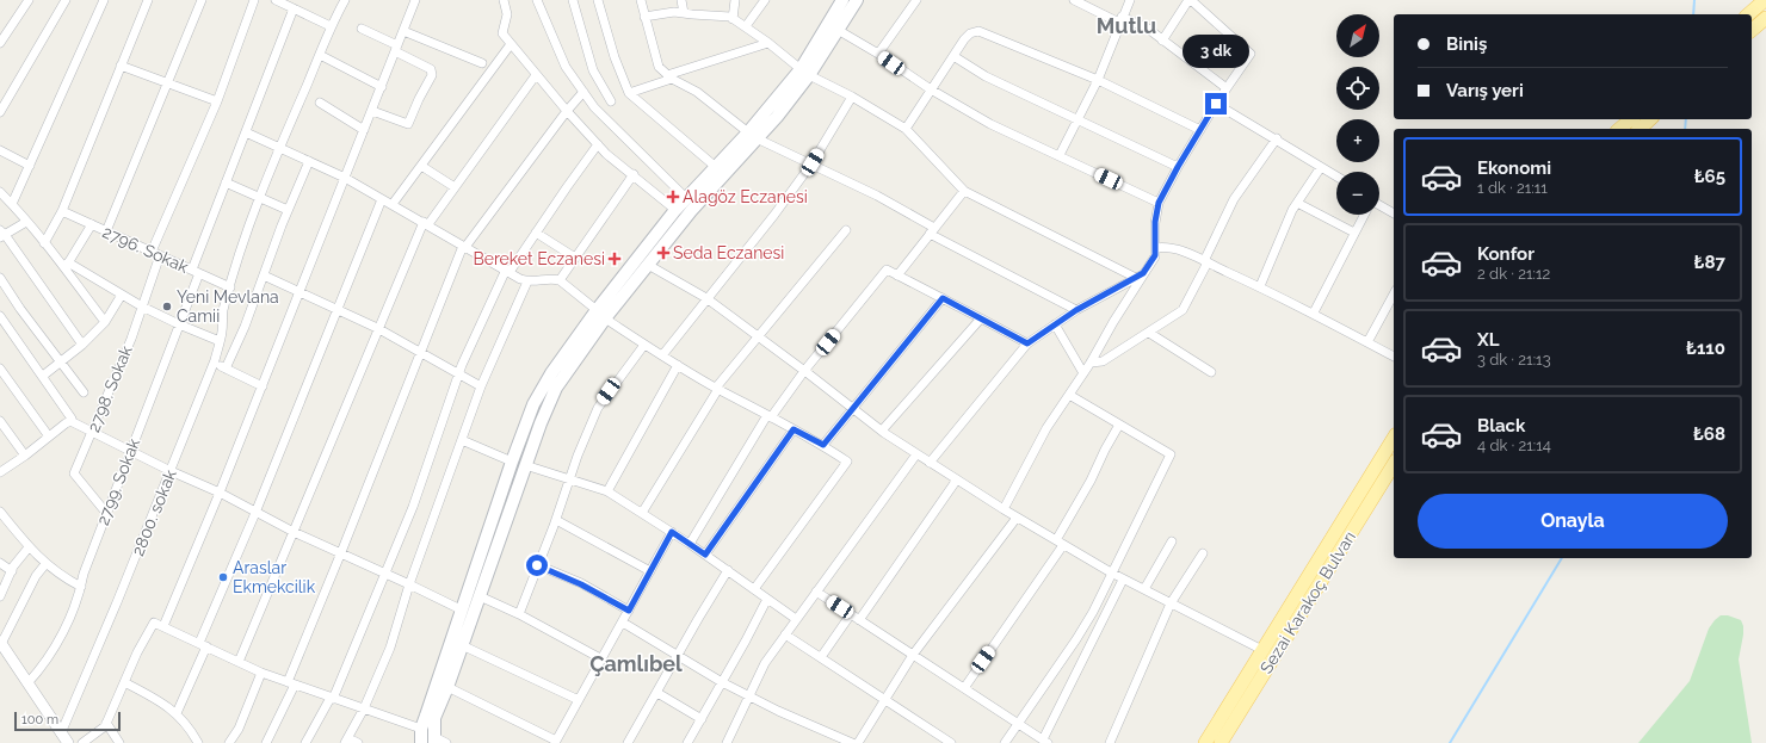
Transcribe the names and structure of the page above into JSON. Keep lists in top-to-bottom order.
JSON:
{
  "streets": {
    "main road": ["Sezai Karakoç Bulvarı"],
    "street": [
      "2796. Sokak",
      "2798. Sokak",
      "2799. Sokak",
      "2800. sokak"
    ]
  },
  "crossings": [
    ["2796. Sokak", "2798. Sokak"],
    ["2796. Sokak", "2799. Sokak"],
    ["2796. Sokak", "2800. sokak"],
    ["2798. Sokak", "2799. Sokak"]
  ],
  "districts": ["Mutlu", "Çamlıbel"],
  "places": {
    "health": ["Alagöz Eczanesi", "Seda Eczanesi", "Bereket Eczanesi"],
    "other": ["Yeni Mevlana Camii", "Araslar Ekmekcilik"]
  },
  "scale_bar": "100 m",
  "north": "top right",
  "page": {
    "map_buttons": ["+", "−"],
    "banner": ["Biniş", "Varış yeri"],
    "bubble": "3 dk",
    "list": [
      {
        "name": "Ekonomi",
        "note": "1 dk · 21:11",
        "value": "₺65"
      },
      {
        "name": "Konfor",
        "note": "2 dk · 21:12",
        "value": "₺87"
      },
      {
        "name": "XL",
        "note": "3 dk · 21:13",
        "value": "₺110"
      },
      {
        "name": "Black",
        "note": "4 dk · 21:14",
        "value": "₺68"
      }
    ],
    "buttons": "Onayla",
    "scale": "100 m"
  }
}
